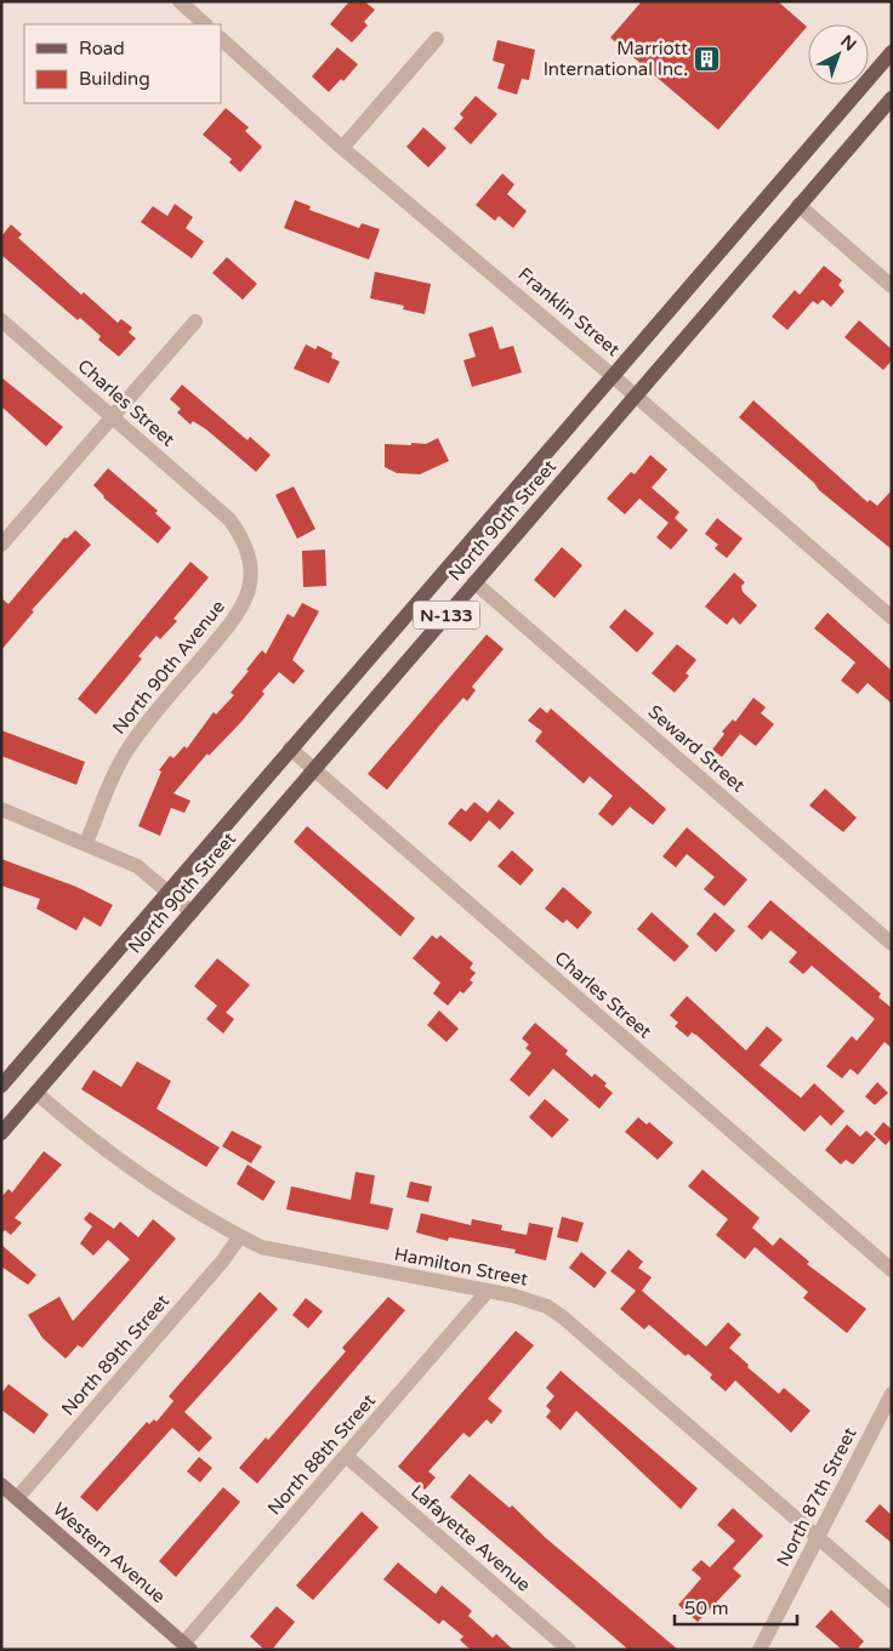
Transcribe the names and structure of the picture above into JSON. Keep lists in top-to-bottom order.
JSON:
{
  "streets": {
    "main road": ["North 90th Street", "N-133"],
    "street": [
      "Franklin Street",
      "Charles Street",
      "North 90th Avenue",
      "Seward Street",
      "Hamilton Street",
      "North 89th Street",
      "North 88th Street",
      "North 87th Street",
      "Lafayette Avenue",
      "Western Avenue"
    ]
  },
  "crossings": [
    ["Franklin Street", "North 90th Street"],
    ["Charles Street", "North 90th Street"],
    ["Charles Street", "North 90th Avenue"],
    ["North 90th Street", "Seward Street"],
    ["North 90th Street", "Hamilton Street"],
    ["Hamilton Street", "North 89th Street"],
    ["Hamilton Street", "North 88th Street"],
    ["Hamilton Street", "North 87th Street"],
    ["North 89th Street", "Western Avenue"],
    ["North 88th Street", "Lafayette Avenue"],
    ["North 88th Street", "Western Avenue"]
  ],
  "places": {
    "building": ["Marriott International Inc."]
  },
  "legend": ["Road", "Building"],
  "scale_bar": "50 m",
  "north": "top right"
}
